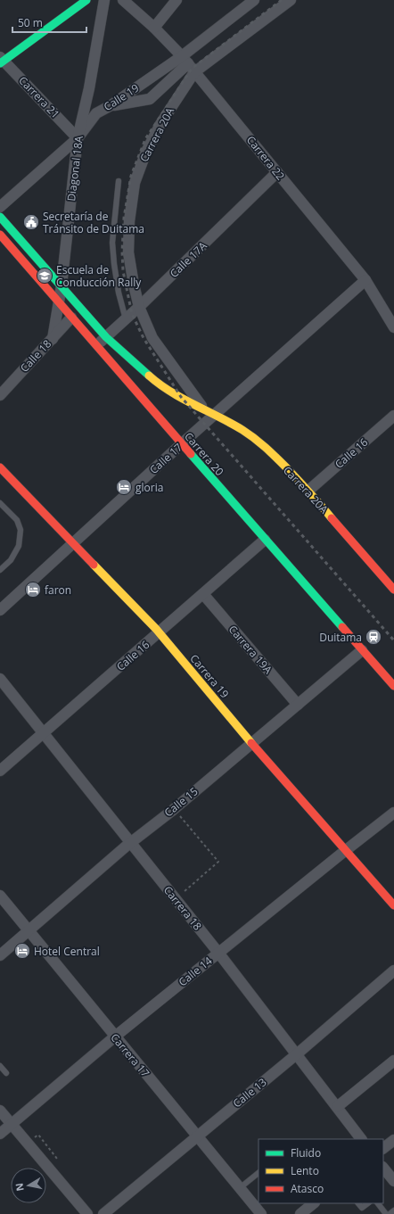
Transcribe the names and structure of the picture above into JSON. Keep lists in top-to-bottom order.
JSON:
{
  "streets": {
    "street": [
      "Carrera 21",
      "Calle 19",
      "Carrera 20A",
      "Carrera 22",
      "Diagonal 18A",
      "Calle 17A",
      "Calle 18",
      "Calle 16",
      "Carrera 20",
      "Calle 17",
      "Carrera 19A",
      "Carrera 19",
      "Calle 15",
      "Carrera 18",
      "Calle 14",
      "Carrera 17",
      "Calle 13"
    ]
  },
  "crossings": [
    ["Carrera 21", "Calle 19"],
    ["Carrera 21", "Diagonal 18A"],
    ["Calle 19", "Carrera 22"],
    ["Calle 19", "Diagonal 18A"],
    ["Carrera 20A", "Carrera 22"],
    ["Carrera 20A", "Diagonal 18A"],
    ["Carrera 20A", "Calle 17A"],
    ["Carrera 20A", "Calle 16"],
    ["Carrera 20A", "Calle 17"],
    ["Carrera 22", "Calle 17A"],
    ["Carrera 22", "Calle 17"],
    ["Diagonal 18A", "Calle 18"],
    ["Diagonal 18A", "Carrera 20"],
    ["Calle 17A", "Carrera 20"],
    ["Calle 18", "Carrera 20"],
    ["Calle 16", "Carrera 20"],
    ["Calle 16", "Carrera 19A"],
    ["Calle 16", "Carrera 19"],
    ["Calle 16", "Carrera 18"],
    ["Carrera 20", "Calle 17"],
    ["Carrera 20", "Calle 15"],
    ["Calle 17", "Carrera 19"],
    ["Carrera 19A", "Calle 15"],
    ["Carrera 19", "Calle 15"],
    ["Carrera 19", "Calle 14"],
    ["Calle 15", "Carrera 18"],
    ["Calle 15", "Carrera 17"],
    ["Carrera 18", "Calle 14"],
    ["Carrera 18", "Calle 13"],
    ["Calle 14", "Carrera 17"],
    ["Carrera 17", "Calle 13"]
  ],
  "places": {
    "public building": ["Secretaría de Tránsito de Duitama"],
    "school or university": ["Escuela de Conducción Rally"],
    "hotel": ["gloria", "faron", "Hotel Central"],
    "station": ["Duitama"]
  },
  "legend": ["Fluido", "Lento", "Atasco"],
  "scale_bar": "50 m",
  "north": "left"
}
